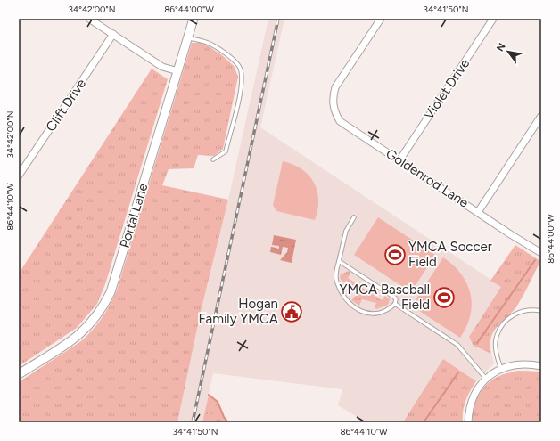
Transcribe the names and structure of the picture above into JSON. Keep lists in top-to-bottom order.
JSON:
{
  "streets": {
    "street": [
      "Violet Drive",
      "Clift Drive",
      "Goldenrod Lane",
      "Portal Lane"
    ]
  },
  "crossings": [
    ["Violet Drive", "Goldenrod Lane"]
  ],
  "places": {
    "sports": ["YMCA Soccer Field", "YMCA Baseball Field"],
    "public building": ["Hogan Family YMCA"]
  },
  "north": "top left",
  "coordinates": [
    "34°42'00\"N",
    "86°44'00\"W",
    "34°41'50\"N",
    "86°44'10\"W"
  ]
}
